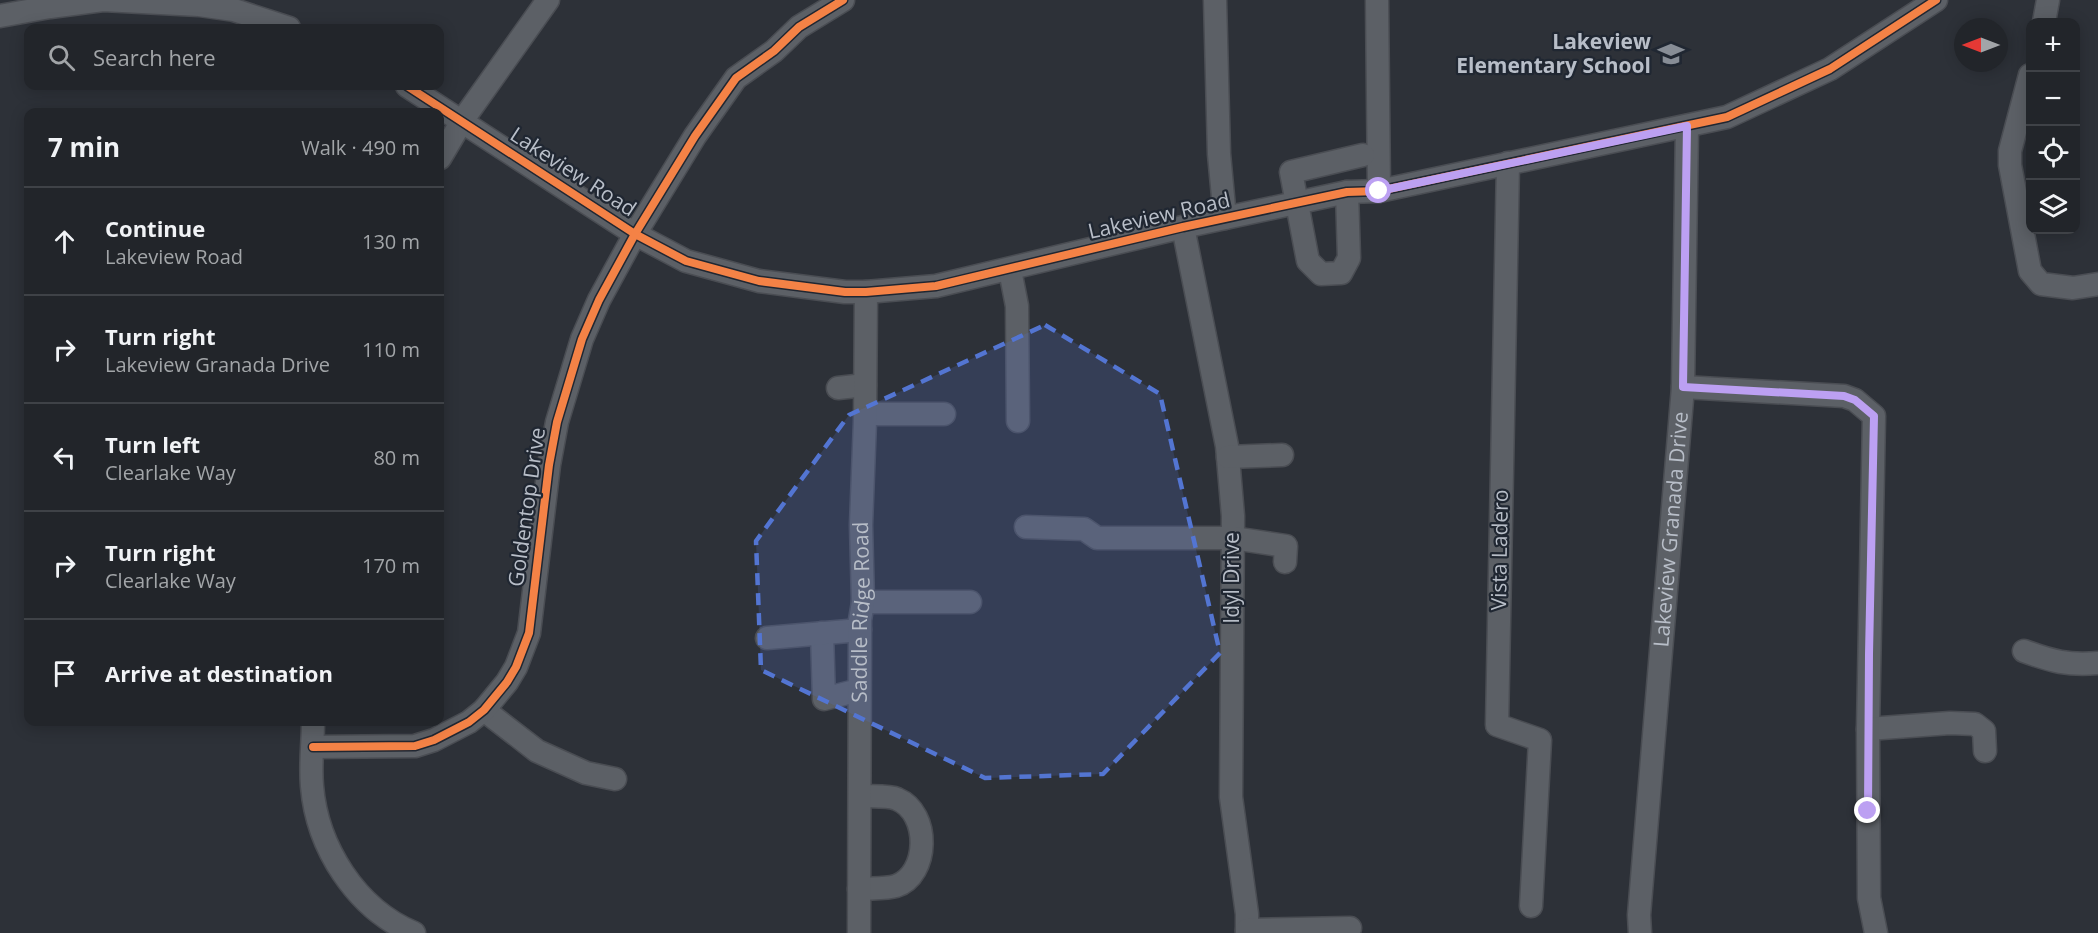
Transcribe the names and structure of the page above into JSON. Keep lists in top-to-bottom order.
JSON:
{
  "streets": {
    "street": [
      "Lakeview Road",
      "Goldentop Drive",
      "Lakeview Granada Drive",
      "Vista Ladero",
      "Idyl Drive",
      "Saddle Ridge Road"
    ]
  },
  "crossings": [
    ["Lakeview Road", "Goldentop Drive"],
    ["Lakeview Road", "Lakeview Granada Drive"],
    ["Lakeview Road", "Vista Ladero"],
    ["Lakeview Road", "Idyl Drive"],
    ["Lakeview Road", "Saddle Ridge Road"]
  ],
  "places": {
    "school or university": ["Lakeview Elementary School"]
  },
  "north": "left",
  "page": {
    "map_buttons": ["+", "−"],
    "search": "Search here",
    "heading": ["7 min", "Walk · 490 m"],
    "list": [
      ["Continue", "Lakeview Road", "130 m"],
      ["Turn right", "Lakeview Granada Drive", "110 m"],
      ["Turn left", "Clearlake Way", "80 m"],
      ["Turn right", "Clearlake Way", "170 m"],
      "Arrive at destination"
    ]
  }
}
